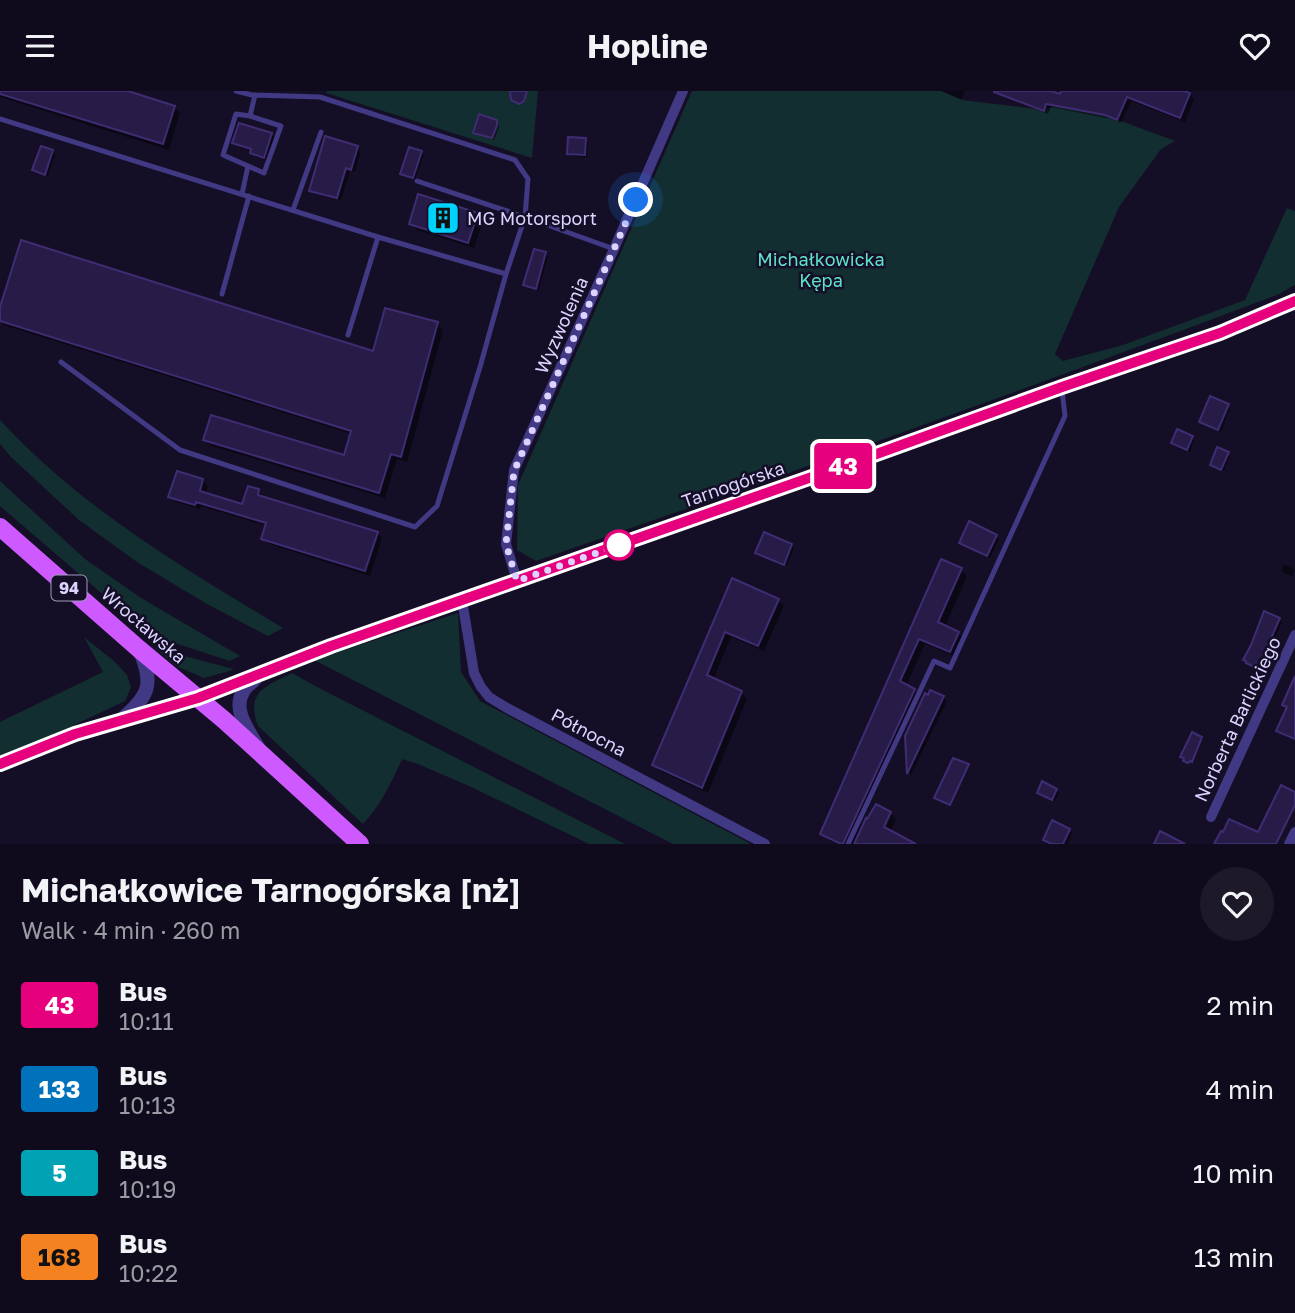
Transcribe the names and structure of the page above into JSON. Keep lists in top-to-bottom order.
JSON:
{
  "streets": {
    "main road": ["94", "Wrocławska"],
    "street": [
      "Wyzwolenia",
      "Tarnogórska",
      "Norberta Barlickiego",
      "Północna"
    ]
  },
  "crossings": [
    ["Wyzwolenia", "Tarnogórska"],
    ["Tarnogórska", "94"],
    ["Tarnogórska", "Wrocławska"],
    ["Tarnogórska", "Północna"],
    ["94", "Wrocławska"]
  ],
  "parks": ["Michałkowicka Kępa"],
  "places": {
    "building": ["MG Motorsport"]
  },
  "lines": ["bus line 43"],
  "page": {
    "header": "Hopline",
    "on_map": "43",
    "heading": ["Michałkowice Tarnogórska [nż]", "Walk · 4 min · 260 m"],
    "list": [
      {
        "mark": "43",
        "name": "Bus",
        "note": "10:11",
        "value": "2 min"
      },
      {
        "mark": "133",
        "name": "Bus",
        "note": "10:13",
        "value": "4 min"
      },
      {
        "mark": "5",
        "name": "Bus",
        "note": "10:19",
        "value": "10 min"
      },
      {
        "mark": "168",
        "name": "Bus",
        "note": "10:22",
        "value": "13 min"
      }
    ]
  }
}
